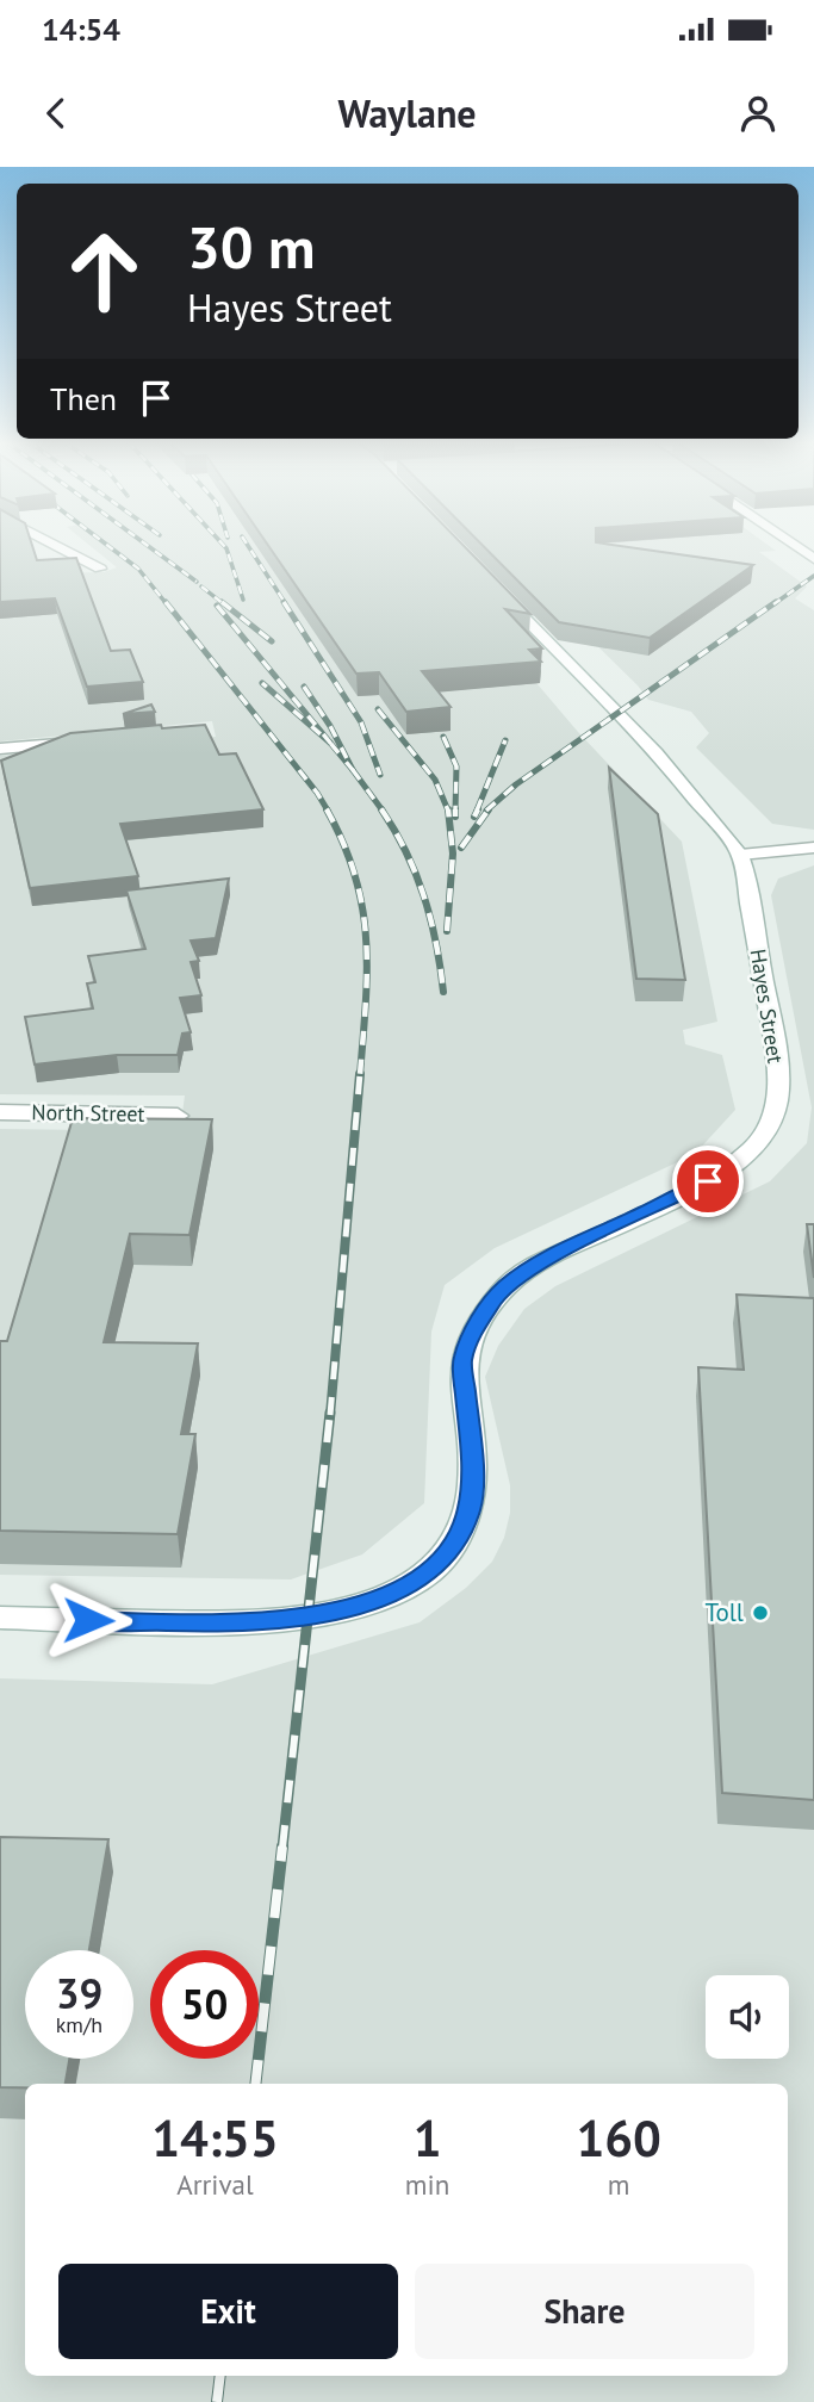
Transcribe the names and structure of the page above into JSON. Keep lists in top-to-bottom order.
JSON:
{
  "streets": {
    "main road": ["Hayes Street", "North Street"]
  },
  "places": ["Toll"],
  "page": {
    "status": "14:54",
    "header": "Waylane",
    "turn": ["30 m", "Hayes Street"],
    "then": "Then",
    "speed": "39 km/h",
    "limit": "50",
    "eta": [
      "14:55",
      "Arrival",
      "1",
      "min",
      "160",
      "m"
    ],
    "buttons": ["Exit", "Share"]
  }
}
